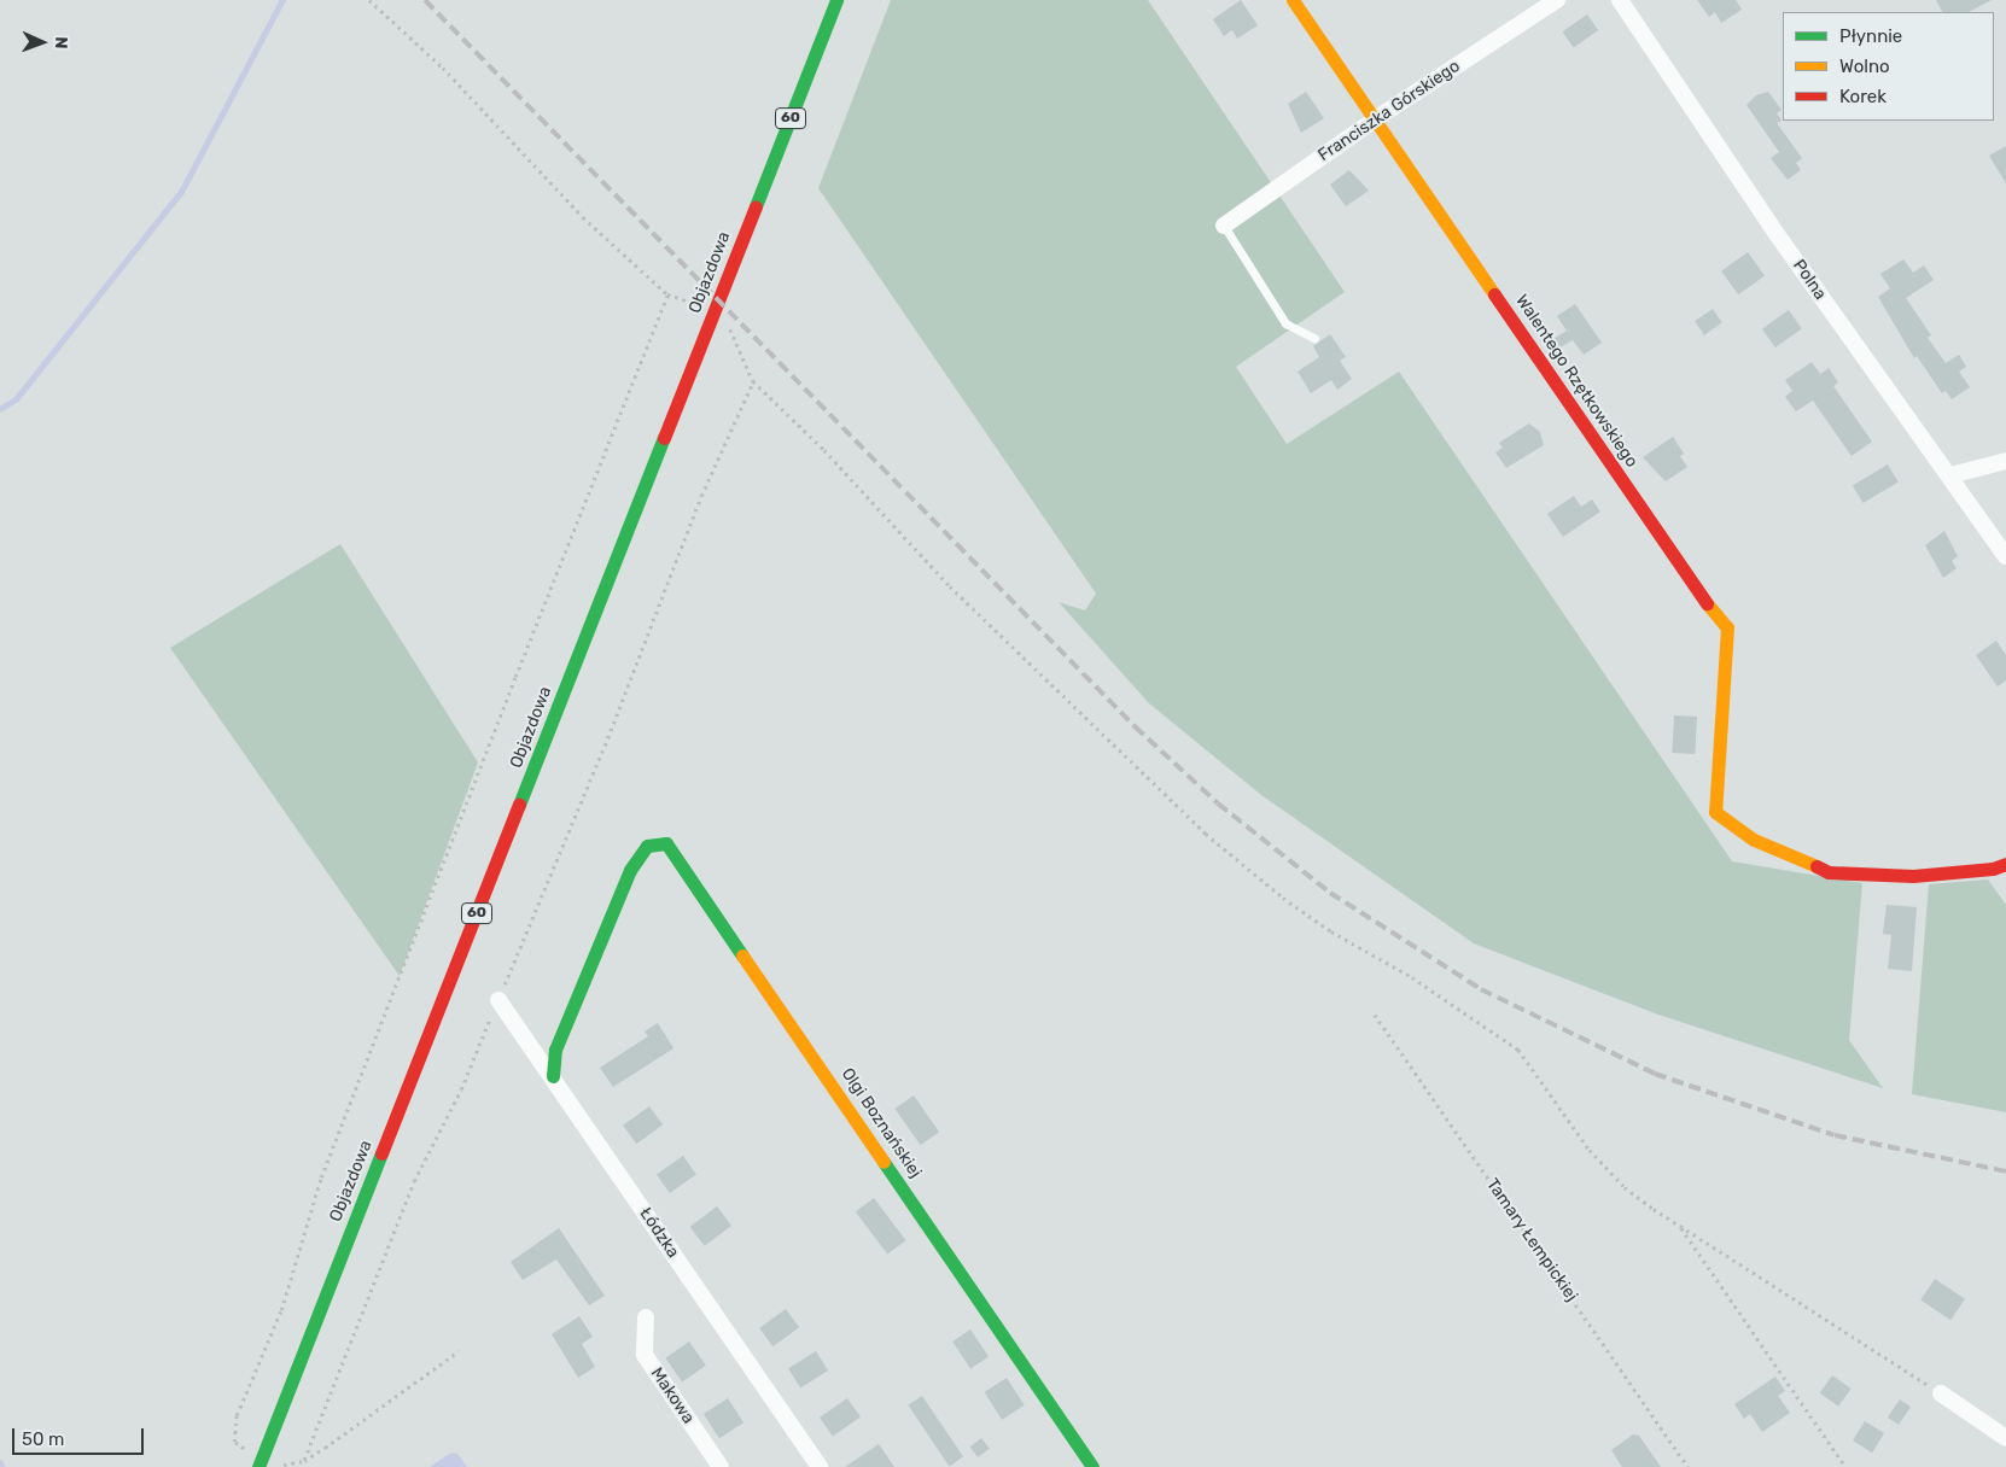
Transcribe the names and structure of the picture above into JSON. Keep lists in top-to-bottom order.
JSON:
{
  "streets": {
    "street": [
      "Franciszka Górskiego",
      "60",
      "Objazdowa",
      "Polna",
      "Walentego Rzętkowskiego",
      "Olgi Boznańskiej",
      "Łódzka",
      "Makowa"
    ],
    "path": ["Tamary Łempickiej"]
  },
  "crossings": [
    ["Franciszka Górskiego", "Walentego Rzętkowskiego"],
    ["Olgi Boznańskiej", "Łódzka"]
  ],
  "legend": ["Płynnie", "Wolno", "Korek"],
  "scale_bar": "50 m",
  "north": "right"
}
